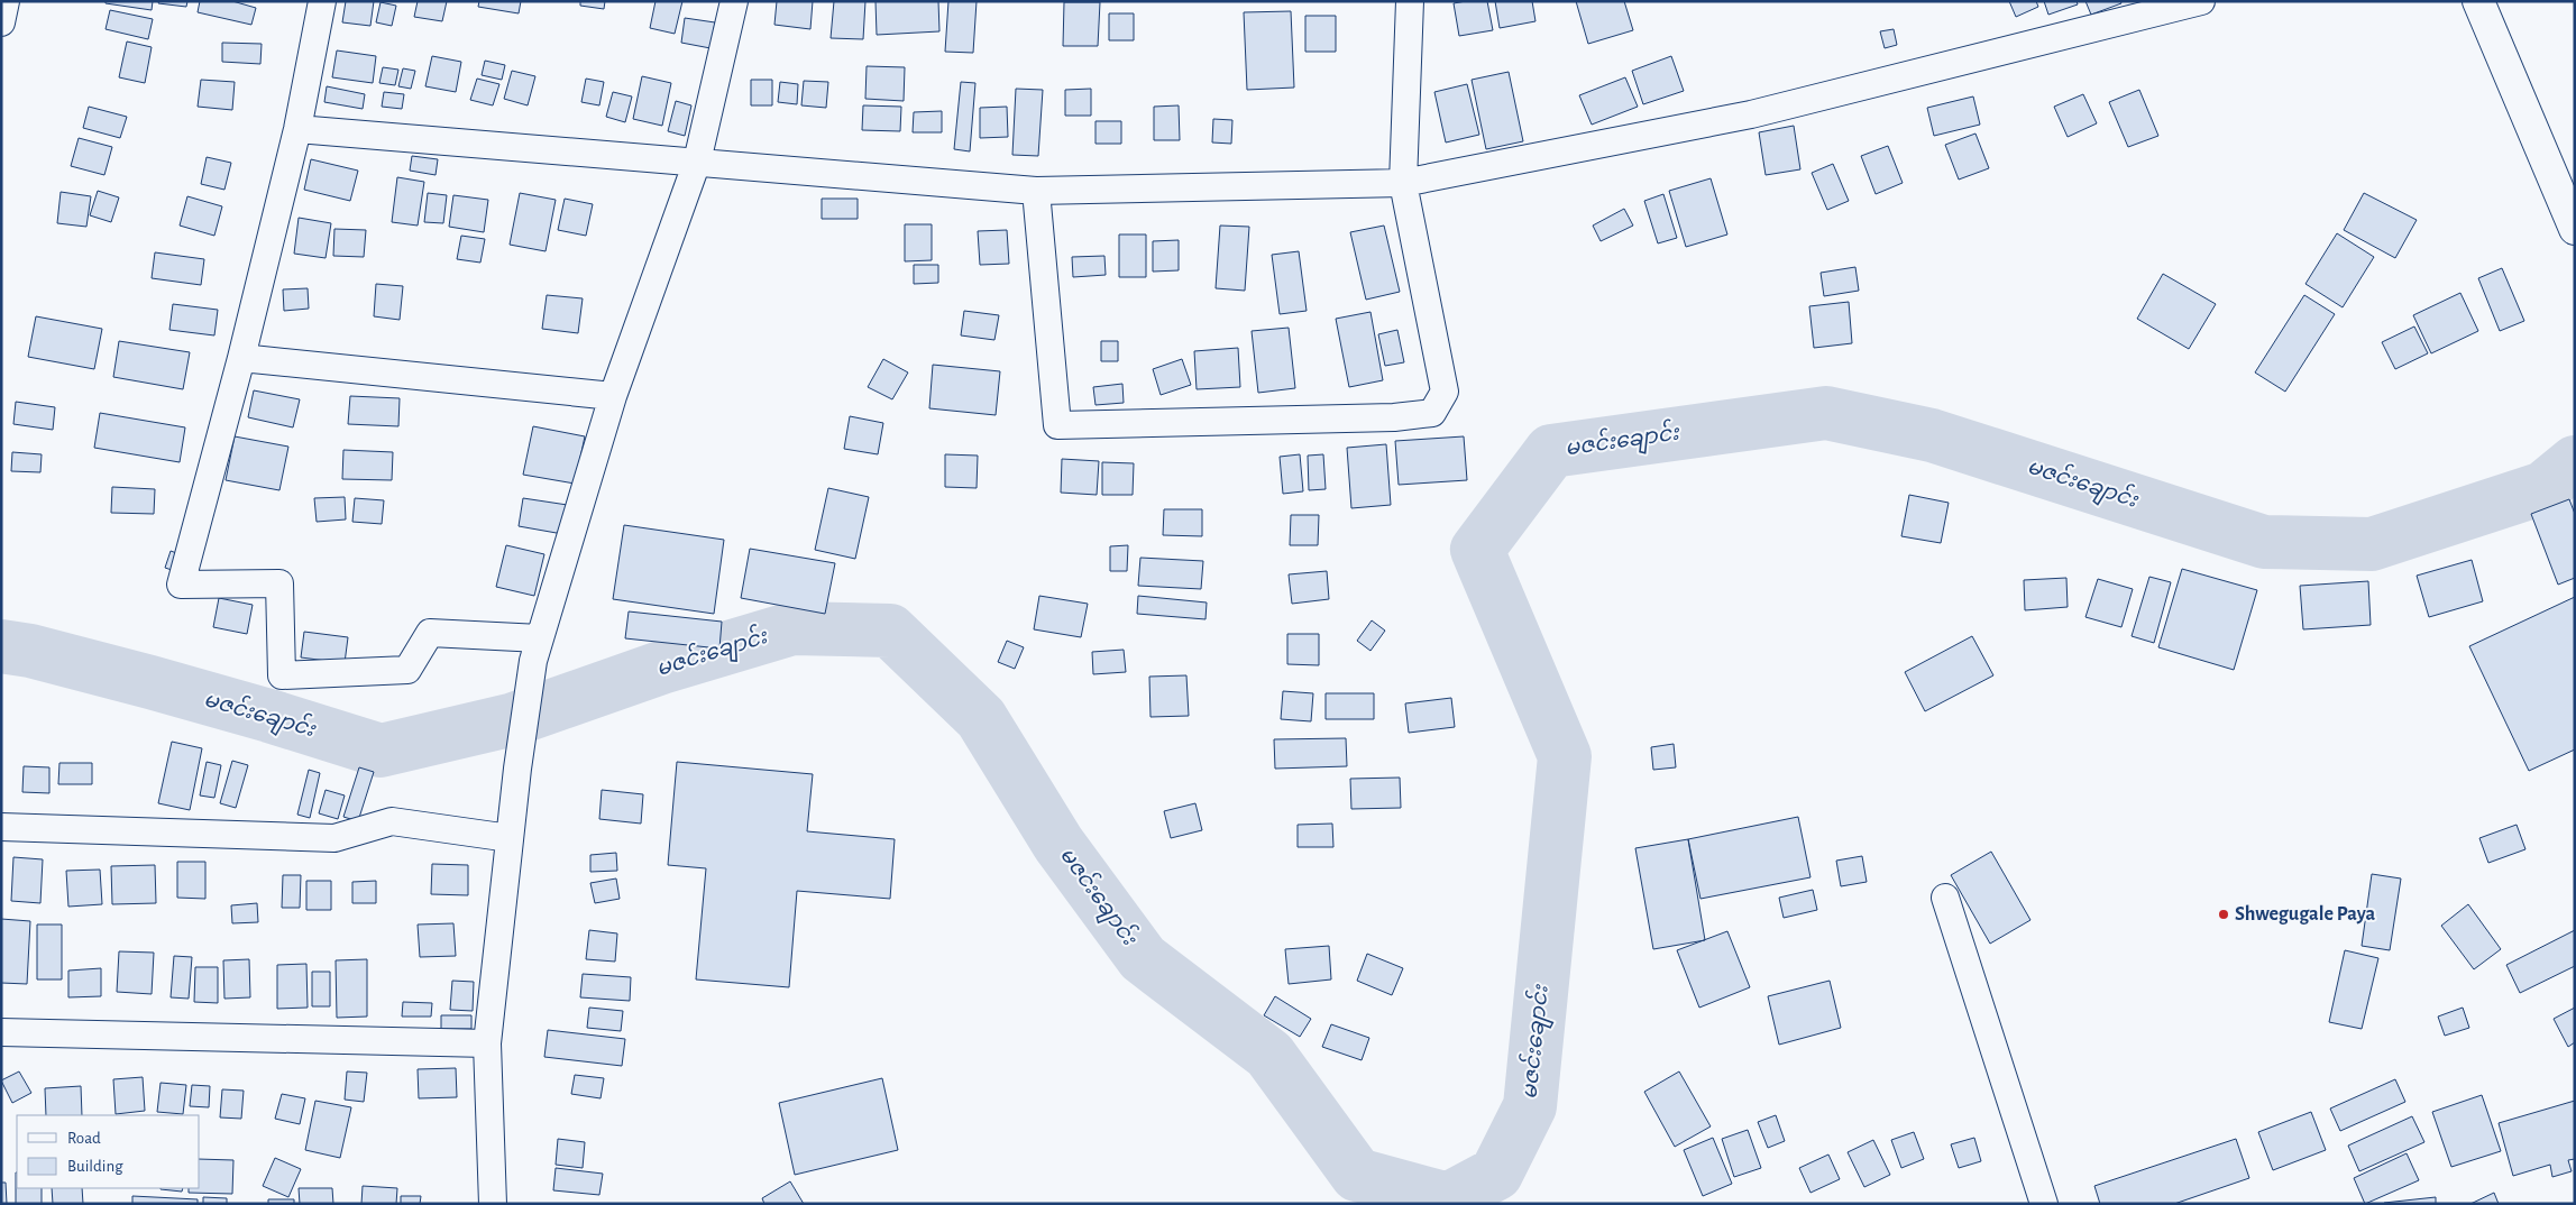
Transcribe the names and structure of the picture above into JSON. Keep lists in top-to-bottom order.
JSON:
{
  "water": ["မဇင်းချောင်း"],
  "places": ["Shwegugale Paya"],
  "legend": ["Road", "Building"]
}
